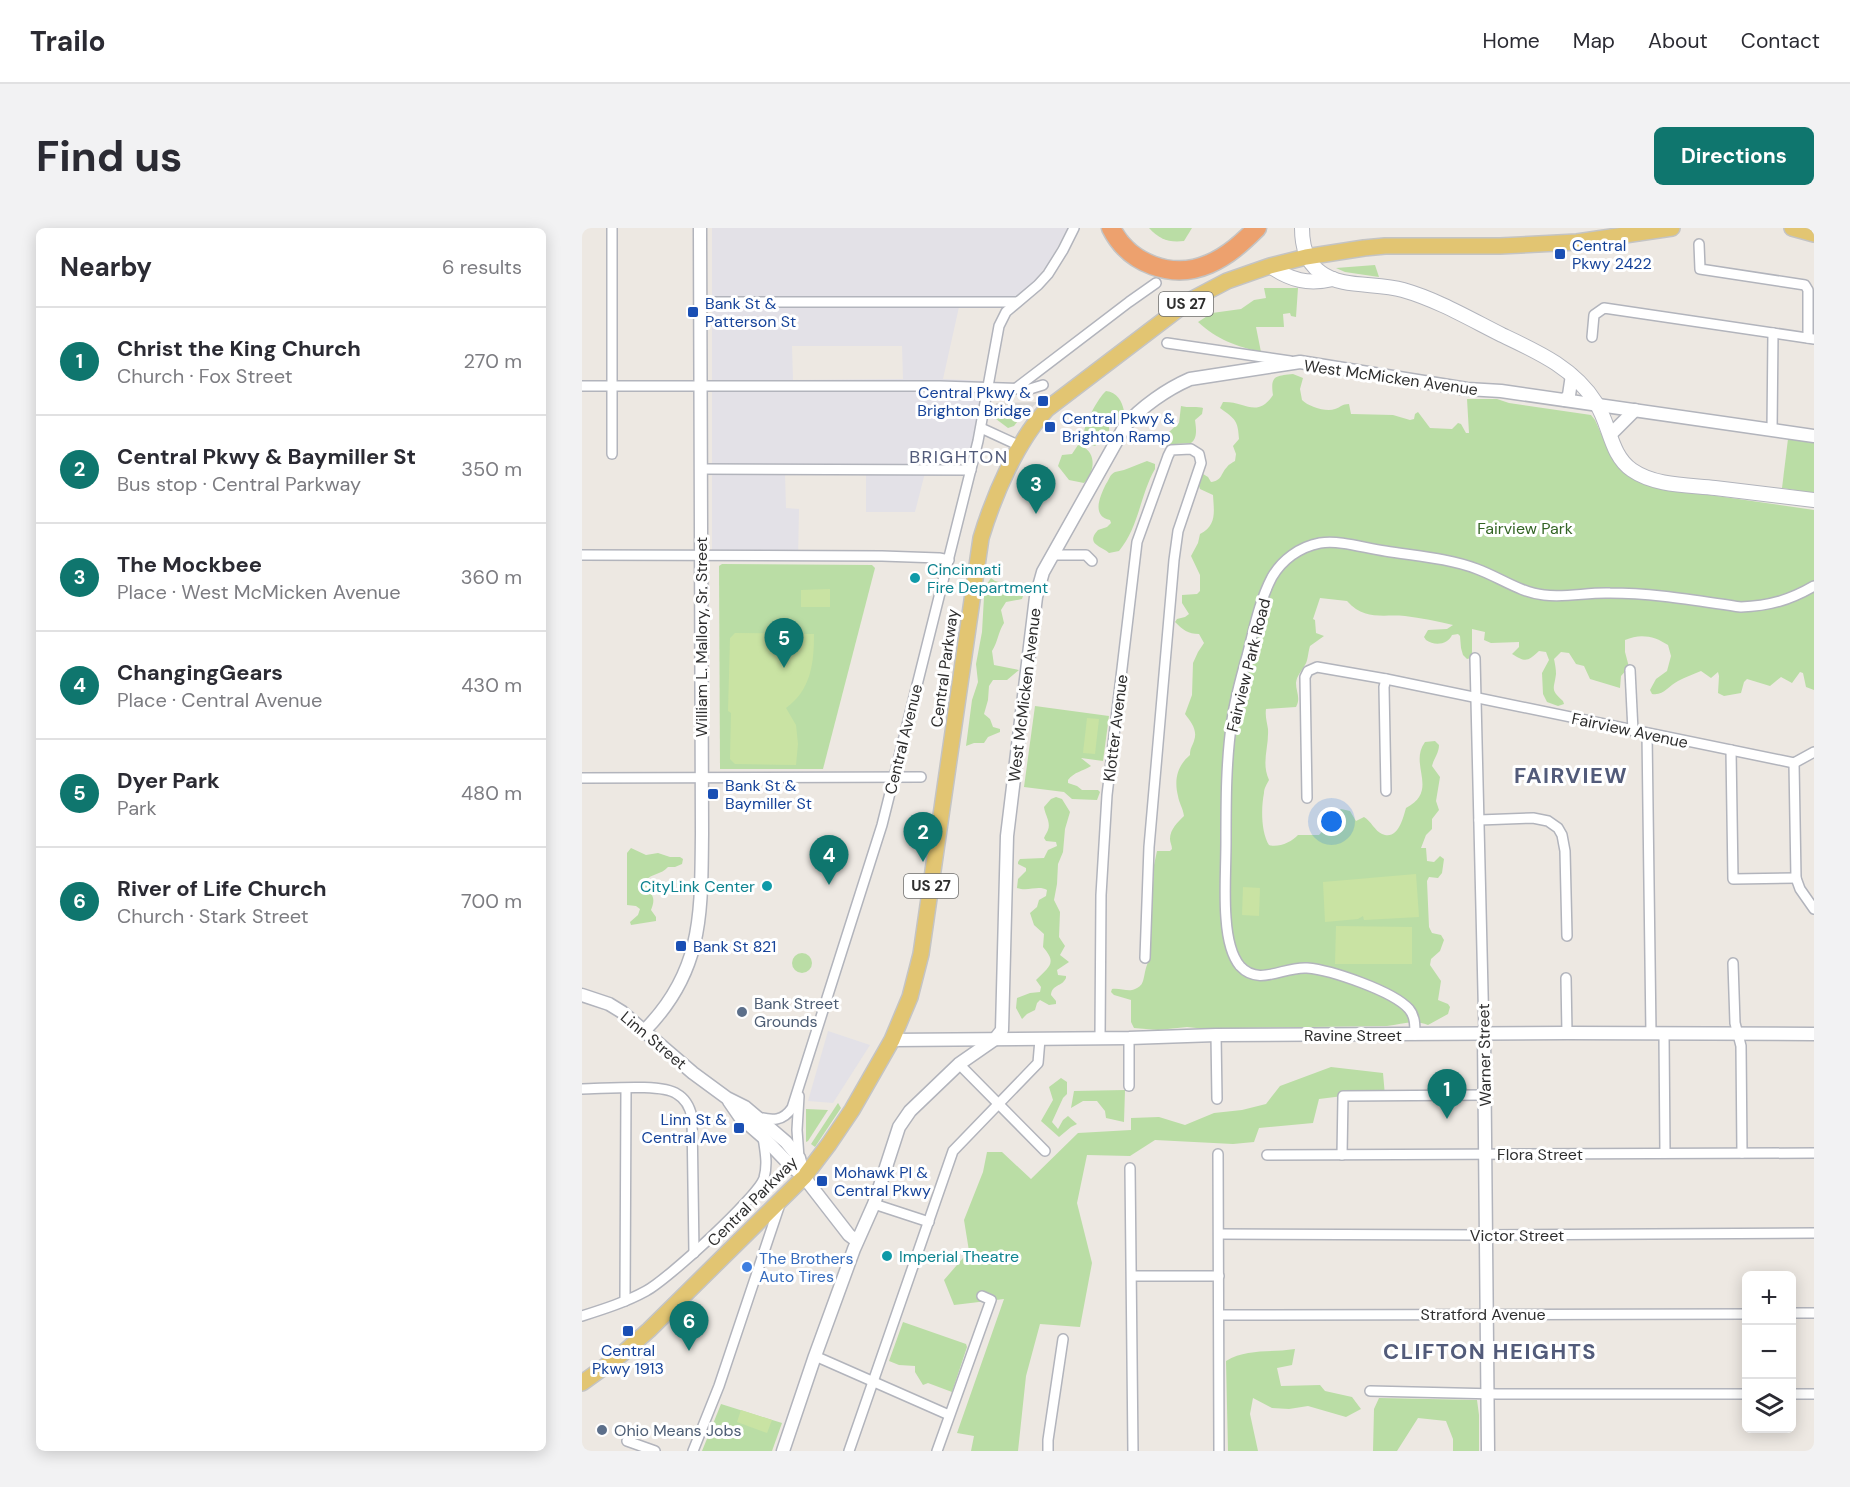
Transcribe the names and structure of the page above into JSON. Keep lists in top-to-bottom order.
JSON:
{
  "streets": {
    "main road": ["US 27", "Central Parkway"],
    "street": [
      "West McMicken Avenue",
      "William L. Mallory, Sr. Street",
      "Fairview Park Road",
      "Klotter Avenue",
      "Fairview Avenue",
      "Central Avenue",
      "Ravine Street",
      "Linn Street",
      "Warner Street",
      "Flora Street",
      "Victor Street",
      "Stratford Avenue"
    ]
  },
  "crossings": [
    ["West McMicken Avenue", "Ravine Street"],
    ["William L. Mallory, Sr. Street", "Linn Street"],
    ["Fairview Park Road", "Ravine Street"],
    ["Central Parkway", "Ravine Street"],
    ["Klotter Avenue", "Ravine Street"],
    ["Fairview Avenue", "Warner Street"],
    ["Ravine Street", "Warner Street"],
    ["Warner Street", "Flora Street"],
    ["Warner Street", "Victor Street"],
    ["Warner Street", "Stratford Avenue"]
  ],
  "districts": ["BRIGHTON", "FAIRVIEW", "CLIFTON HEIGHTS"],
  "parks": ["Fairview Park"],
  "places": {
    "transit": [
      "Central Pkwy 2422",
      "Bank St & Patterson St",
      "Central Pkwy & Brighton Bridge",
      "Central Pkwy & Brighton Ramp",
      "Bank St & Baymiller St",
      "Bank St 821",
      "Linn St & Central Ave",
      "Mohawk Pl & Central Pkwy",
      "Central Pkwy 1913"
    ],
    "other": [
      "Cincinnati Fire Department",
      "CityLink Center",
      "Bank Street Grounds",
      "Imperial Theatre",
      "The Brothers Auto Tires",
      "Ohio Means Jobs"
    ]
  },
  "page": {
    "header": "Trailo",
    "nav": [
      "Home",
      "Map",
      "About",
      "Contact"
    ],
    "buttons": "Directions",
    "title": "Find us",
    "heading": ["Nearby", "6 results"],
    "list": [
      {
        "mark": "1",
        "name": "Christ the King Church",
        "note": "Church · Fox Street",
        "value": "270 m"
      },
      {
        "mark": "2",
        "name": "Central Pkwy & Baymiller St",
        "note": "Bus stop · Central Parkway",
        "value": "350 m"
      },
      {
        "mark": "3",
        "name": "The Mockbee",
        "note": "Place · West McMicken Avenue",
        "value": "360 m"
      },
      {
        "mark": "4",
        "name": "ChangingGears",
        "note": "Place · Central Avenue",
        "value": "430 m"
      },
      {
        "mark": "5",
        "name": "Dyer Park",
        "note": "Park",
        "value": "480 m"
      },
      {
        "mark": "6",
        "name": "River of Life Church",
        "note": "Church · Stark Street",
        "value": "700 m"
      }
    ],
    "pins": [
      "3",
      "5",
      "2",
      "4",
      "1",
      "6"
    ],
    "map_buttons": ["+", "−"]
  }
}
